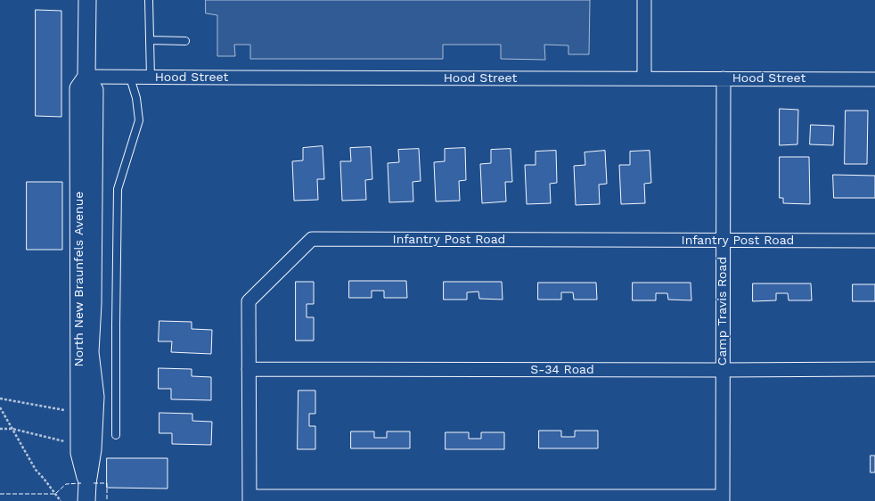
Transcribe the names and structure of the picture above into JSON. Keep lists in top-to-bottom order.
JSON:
{
  "streets": {
    "street": [
      "Hood Street",
      "Infantry Post Road",
      "North New Braunfels Avenue",
      "Camp Travis Road",
      "S-34 Road"
    ]
  },
  "crossings": [
    ["Hood Street", "North New Braunfels Avenue"],
    ["Hood Street", "Camp Travis Road"],
    ["Infantry Post Road", "Camp Travis Road"],
    ["Infantry Post Road", "S-34 Road"],
    ["Camp Travis Road", "S-34 Road"]
  ]
}
